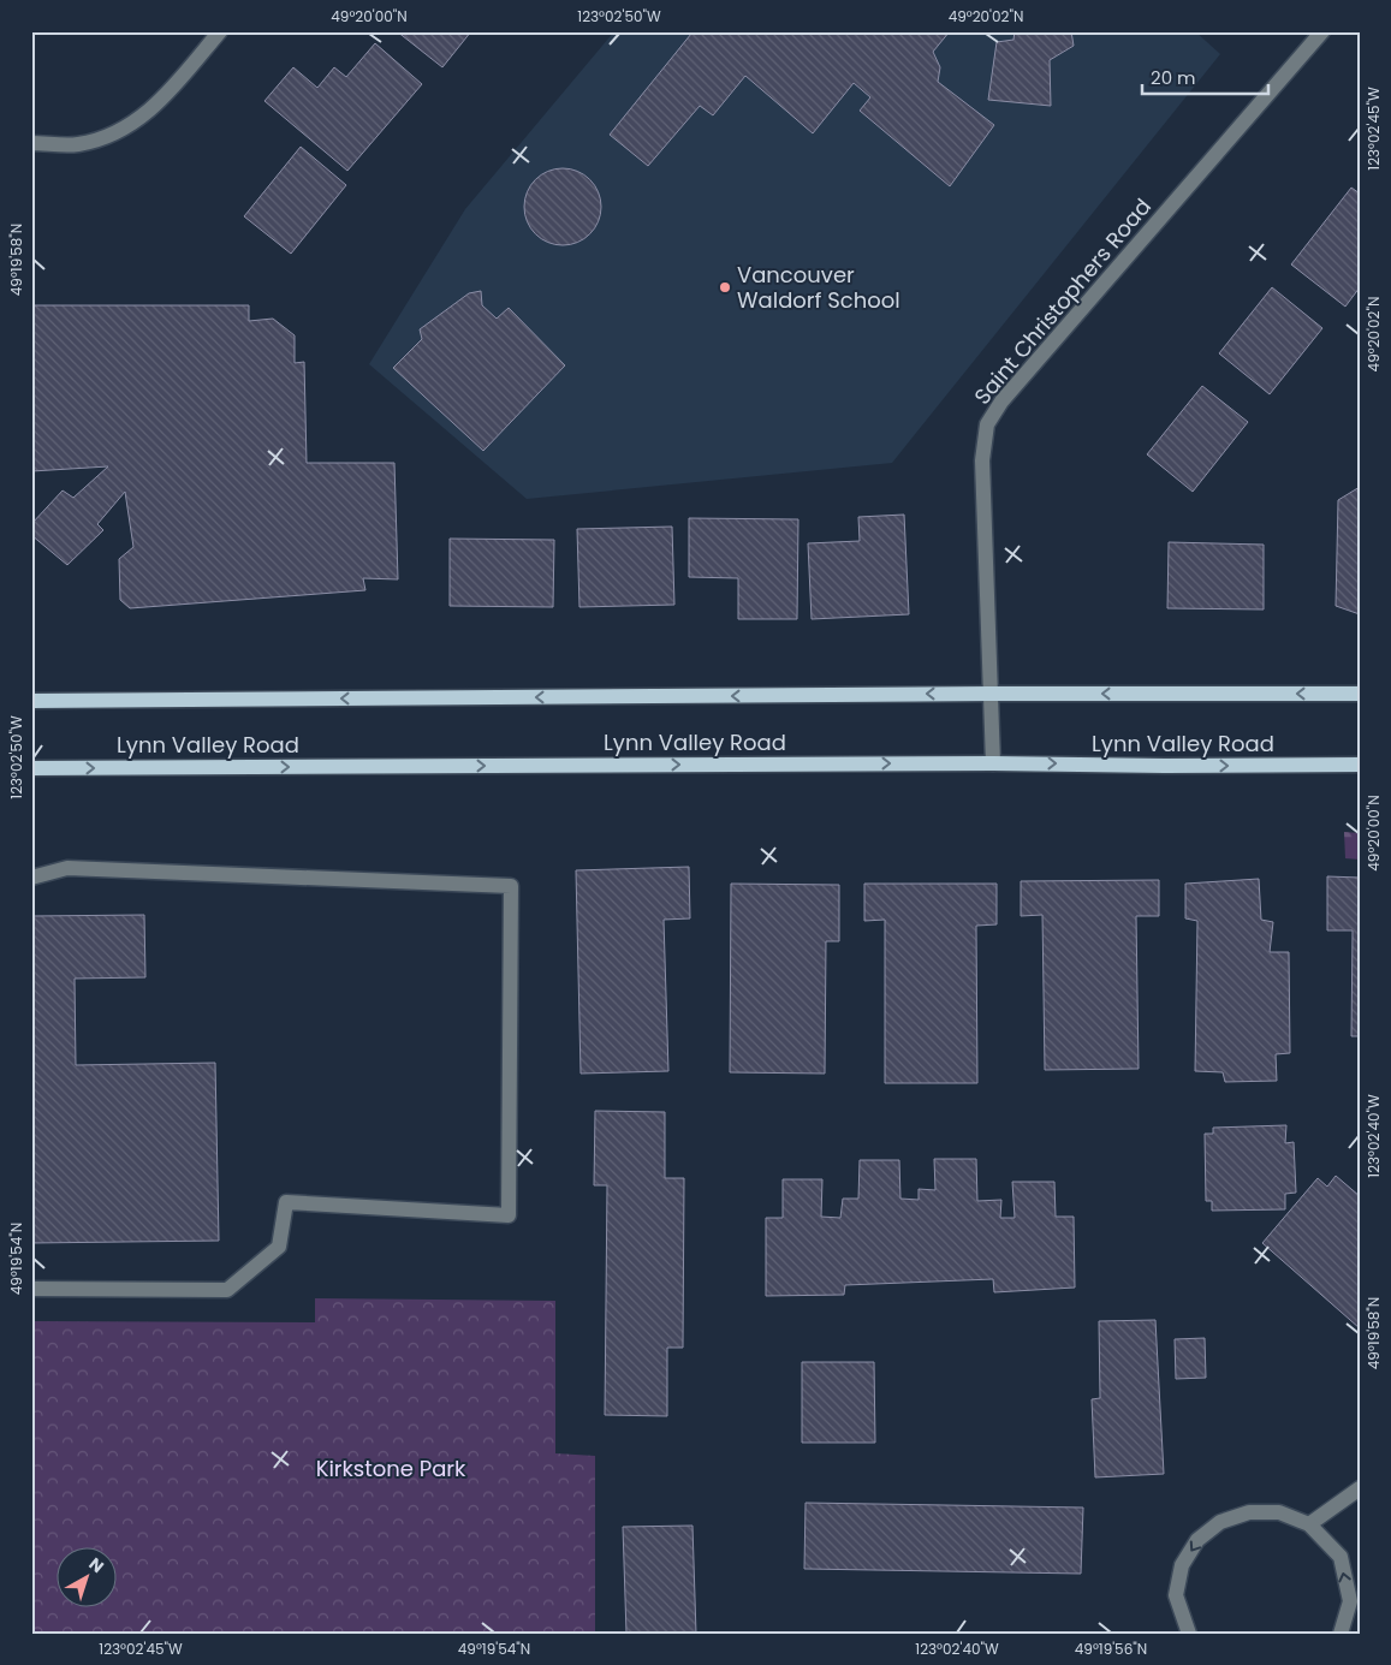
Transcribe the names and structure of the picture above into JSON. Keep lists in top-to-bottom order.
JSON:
{
  "streets": {
    "main road": ["Lynn Valley Road"],
    "street": ["Saint Christophers Road"]
  },
  "crossings": [
    ["Saint Christophers Road", "Lynn Valley Road"]
  ],
  "parks": ["Kirkstone Park"],
  "places": ["Vancouver Waldorf School"],
  "scale_bar": "20 m",
  "north": "top right",
  "coordinates": [
    "49°20'00\"N",
    "123°02'50\"W",
    "49°20'02\"N",
    "123°02'45\"W",
    "49°19'58\"N",
    "123°02'40\"W",
    "49°19'54\"N",
    "49°19'56\"N"
  ]
}
